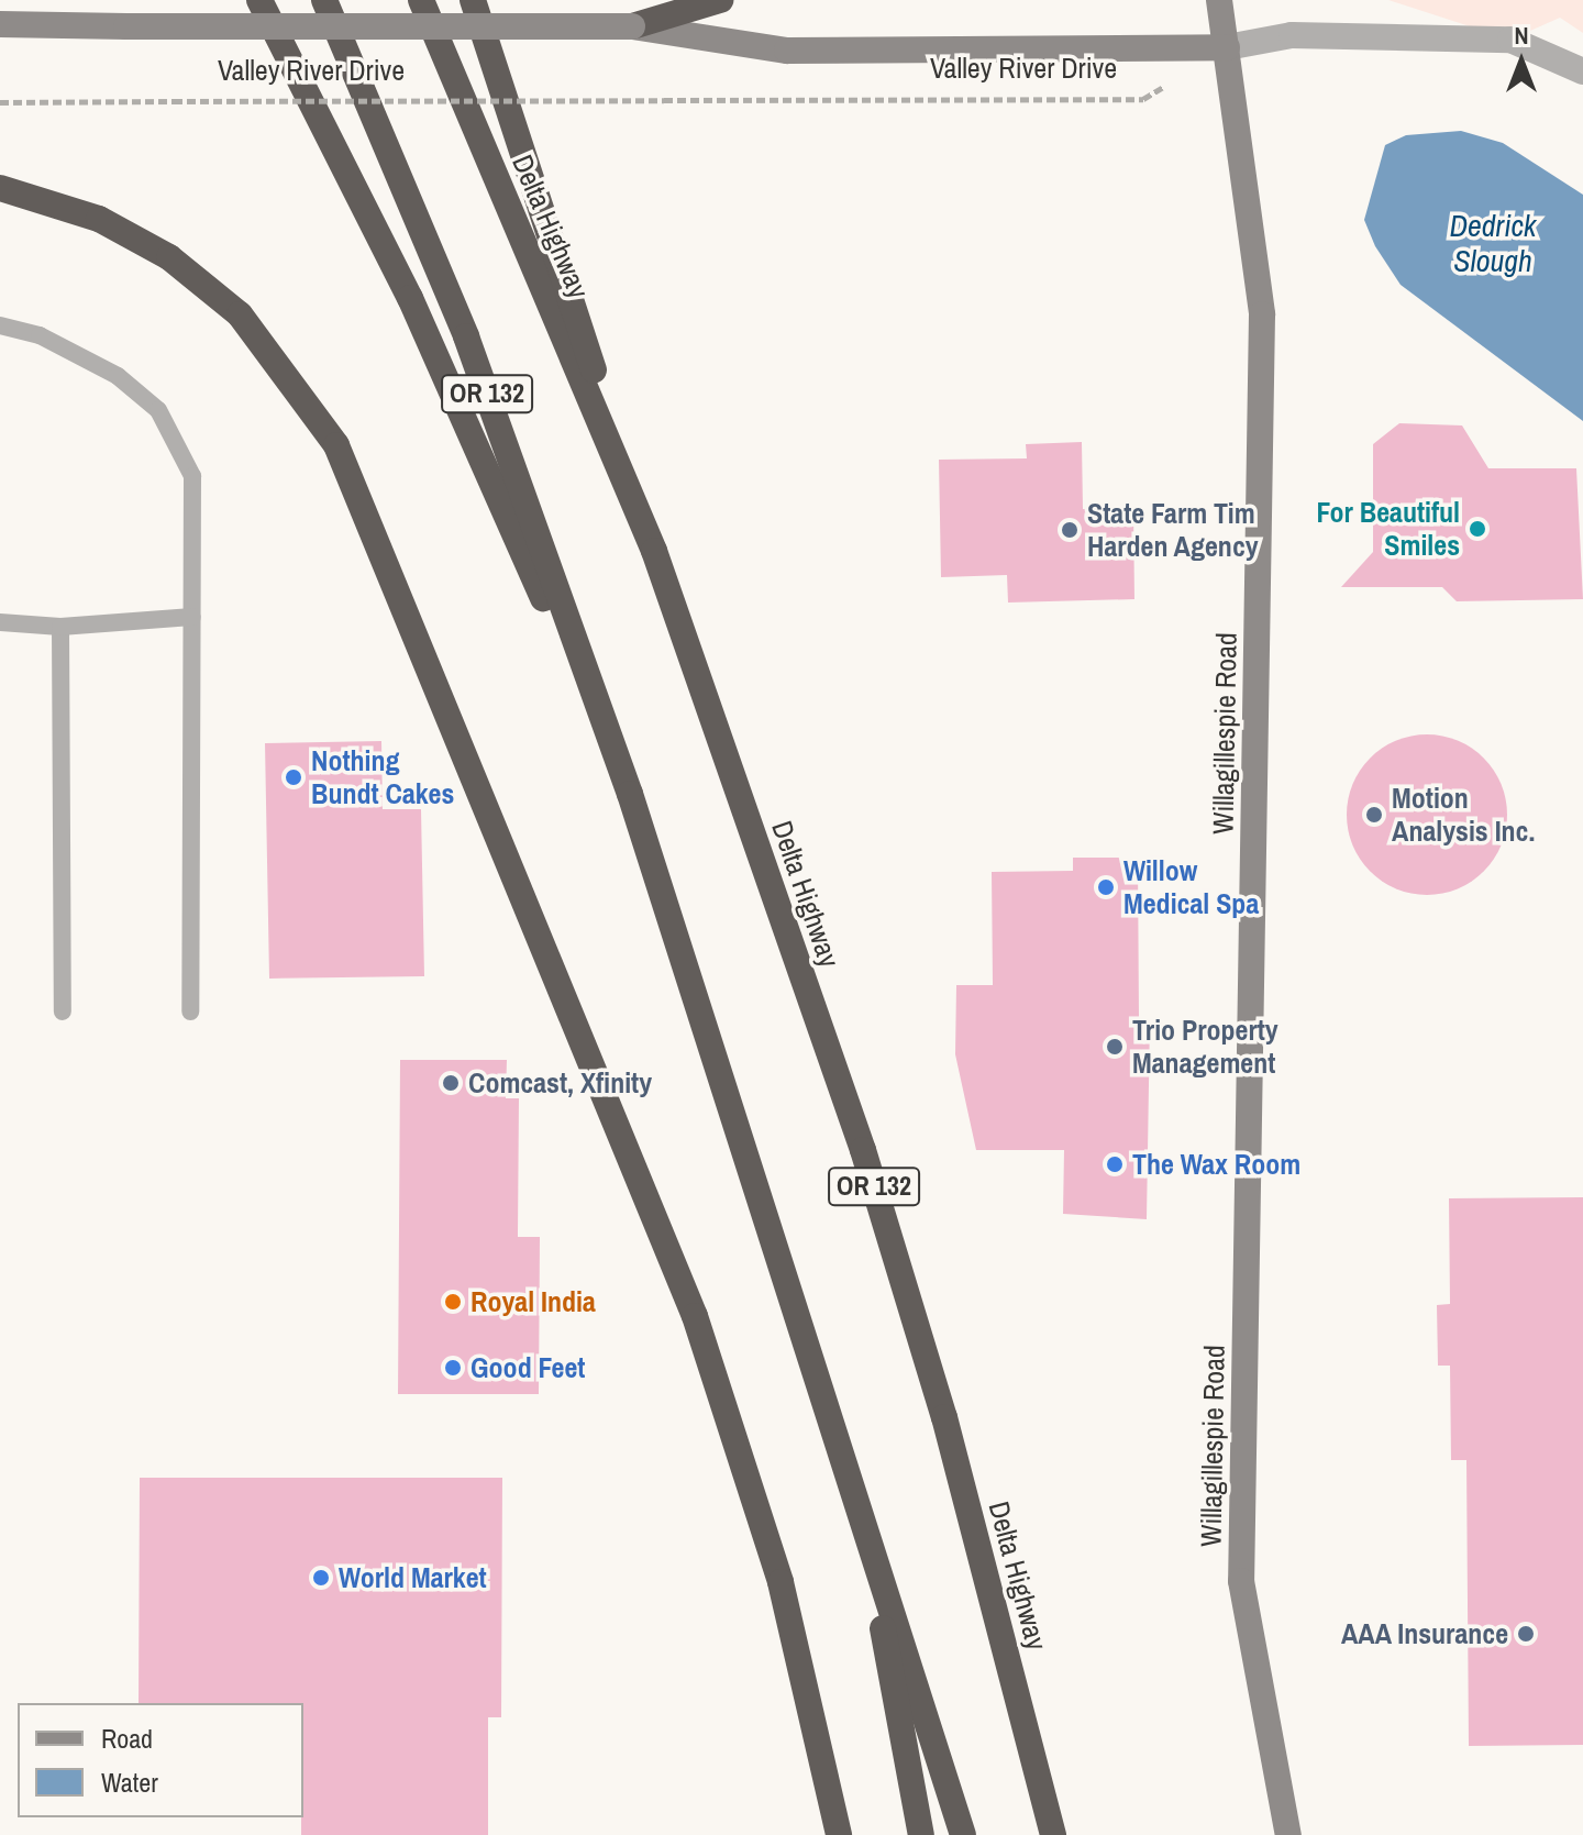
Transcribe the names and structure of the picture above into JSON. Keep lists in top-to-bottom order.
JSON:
{
  "streets": {
    "highway": ["Delta Highway", "OR 132"],
    "street": ["Valley River Drive", "Willagillespie Road"]
  },
  "crossings": [
    ["Valley River Drive", "Willagillespie Road"]
  ],
  "water": ["Dedrick Slough"],
  "places": [
    "For Beautiful Smiles",
    "State Farm Tim Harden Agency",
    "Nothing Bundt Cakes",
    "Motion Analysis Inc.",
    "Willow Medical Spa",
    "Trio Property Management",
    "Comcast, Xfinity",
    "The Wax Room",
    "Royal India",
    "Good Feet",
    "World Market",
    "AAA Insurance"
  ],
  "legend": ["Road", "Water"],
  "north": "top"
}
